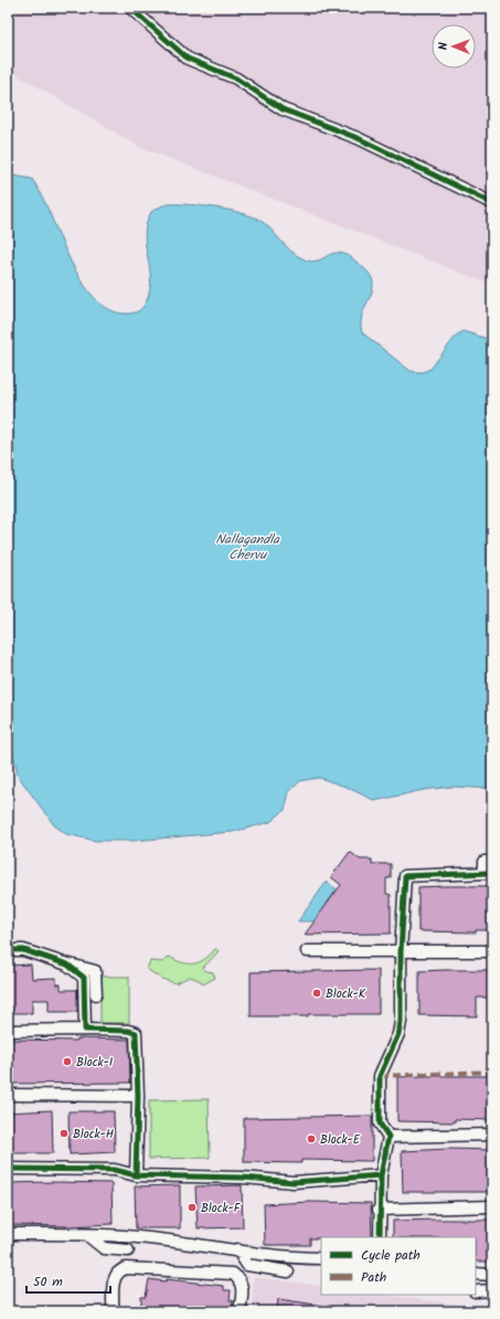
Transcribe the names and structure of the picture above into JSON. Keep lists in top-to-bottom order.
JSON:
{
  "water": ["Nallagandla Chervu"],
  "places": [
    "Block-K",
    "Block-I",
    "Block-H",
    "Block-E",
    "Block-F"
  ],
  "legend": ["Cycle path", "Path"],
  "scale_bar": "50 m",
  "north": "left"
}
